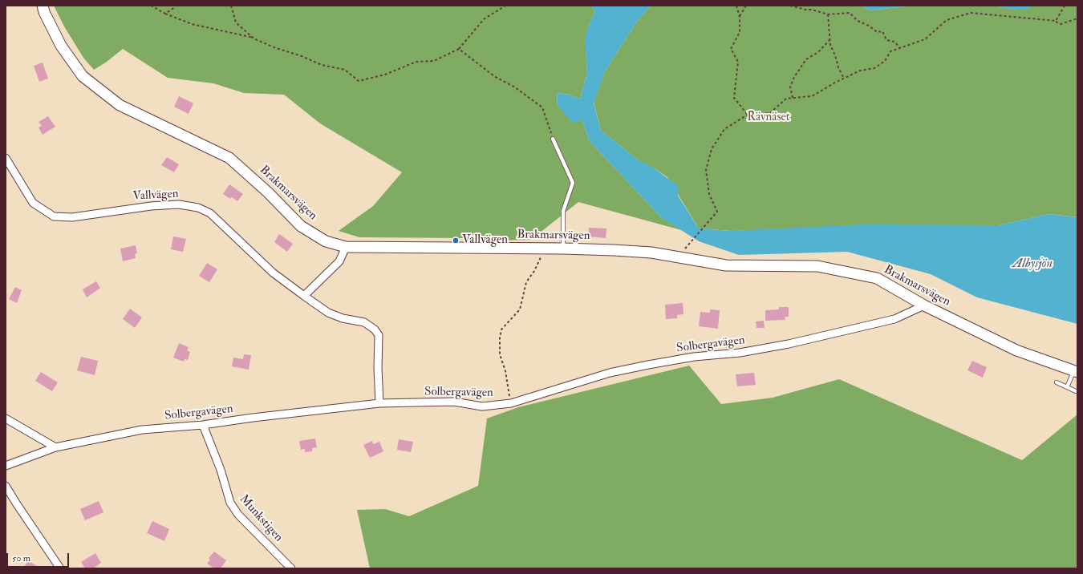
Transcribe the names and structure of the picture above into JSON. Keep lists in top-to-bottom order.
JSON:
{
  "streets": {
    "street": [
      "Brakmarsvägen",
      "Vallvägen",
      "Solbergavägen",
      "Munkstigen"
    ]
  },
  "crossings": [
    ["Brakmarsvägen", "Solbergavägen"],
    ["Vallvägen", "Solbergavägen"],
    ["Solbergavägen", "Munkstigen"]
  ],
  "water": ["Albysjön"],
  "parks": ["Rävnäset"],
  "places": ["Vallvägen"],
  "scale_bar": "50 m"
}
